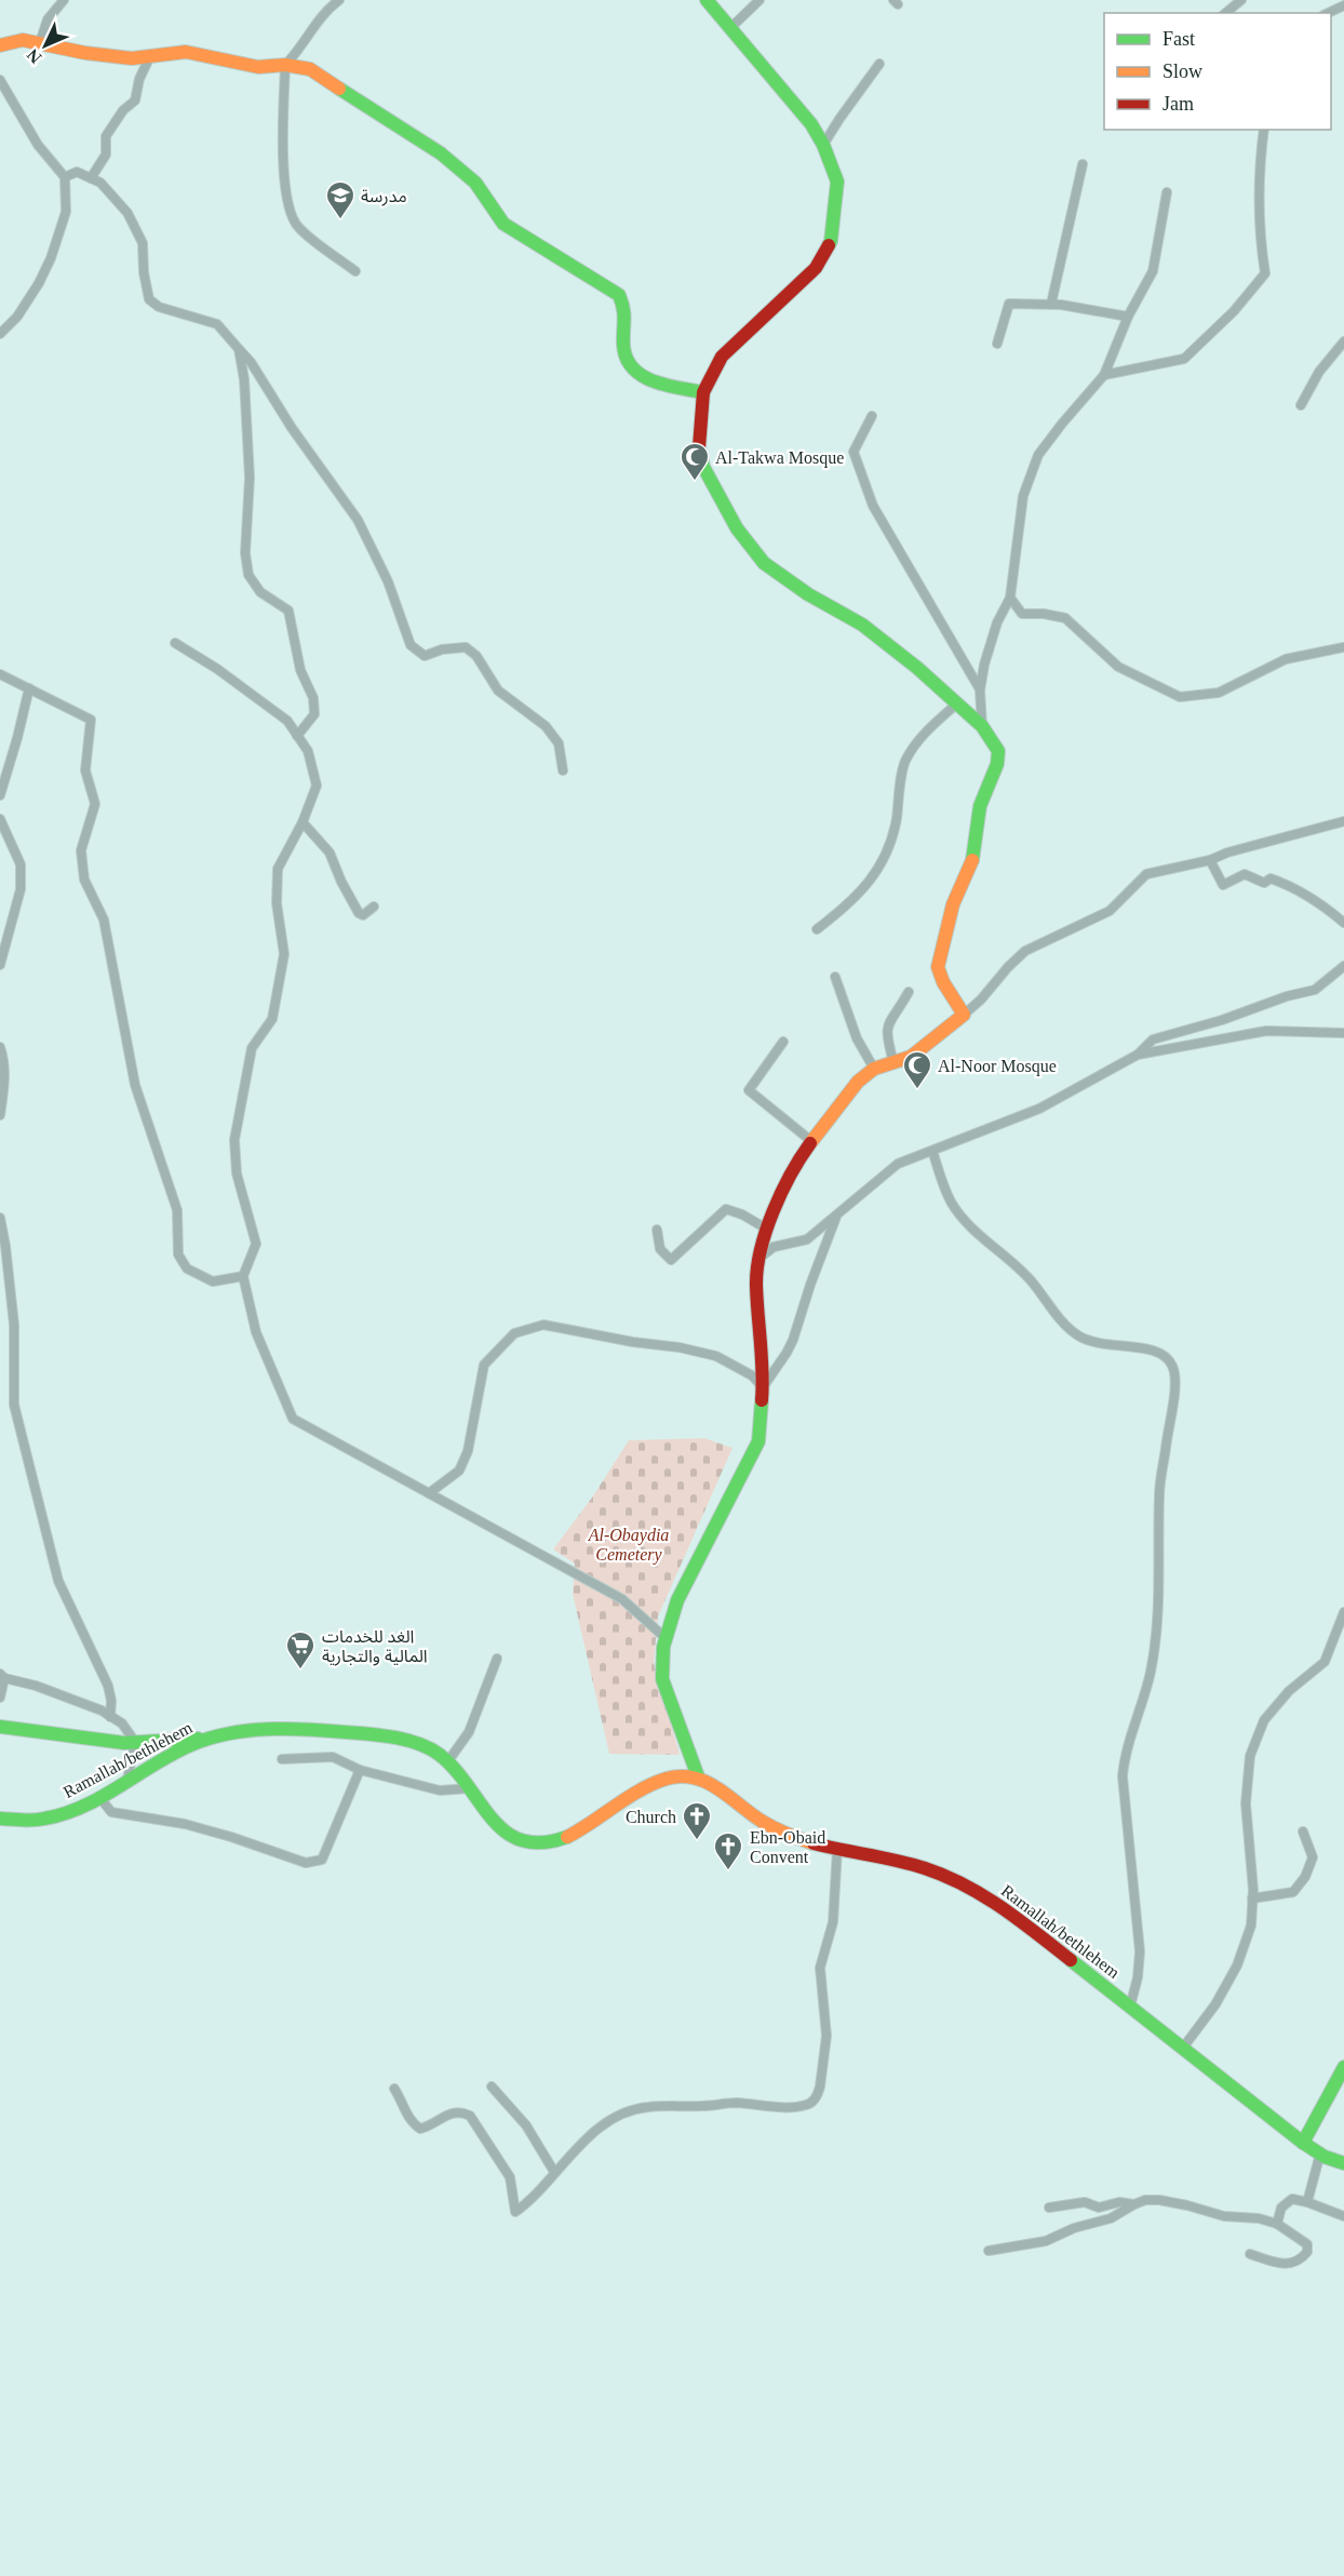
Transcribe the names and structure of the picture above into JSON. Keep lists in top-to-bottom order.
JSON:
{
  "streets": {
    "street": ["Ramallah/bethlehem"]
  },
  "parks": ["Al-Obaydia Cemetery"],
  "places": {
    "school or university": ["مدرسة"],
    "mosque": ["Al-Takwa Mosque", "Al-Noor Mosque"],
    "supermarket": ["الغد للخدمات المالية والتجارية"],
    "church": ["Church", "Ebn-Obaid Convent"]
  },
  "legend": ["Fast", "Slow", "Jam"],
  "north": "bottom left"
}
